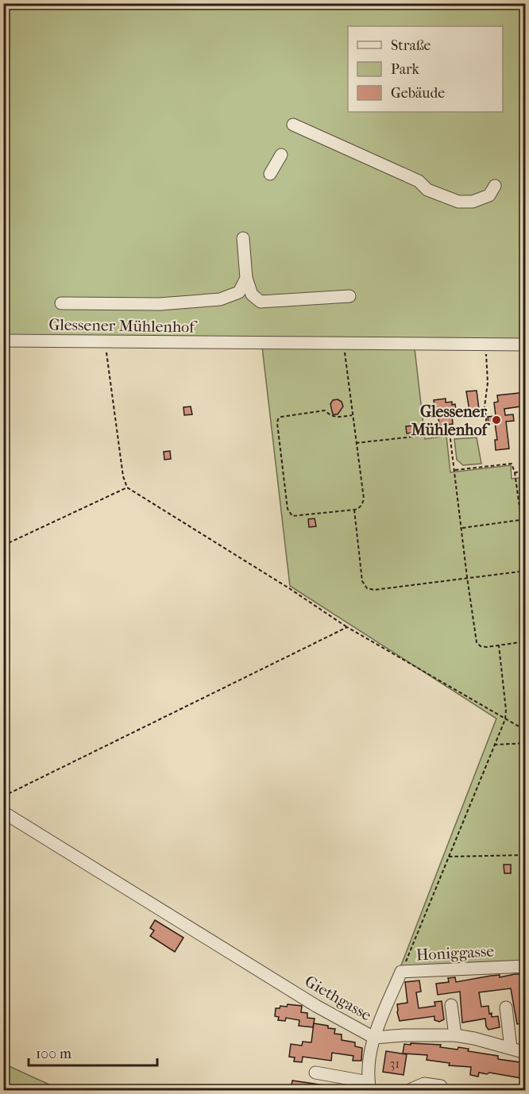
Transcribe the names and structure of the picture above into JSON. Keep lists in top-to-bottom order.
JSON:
{
  "streets": {
    "street": ["Glessener Mühlenhof", "Honiggasse", "Giethgasse"]
  },
  "crossings": [
    ["Honiggasse", "Giethgasse"]
  ],
  "places": ["Glessener Mühlenhof"],
  "house_numbers": ["31"],
  "legend": ["Straße", "Park", "Gebäude"],
  "scale_bar": "100 m"
}
